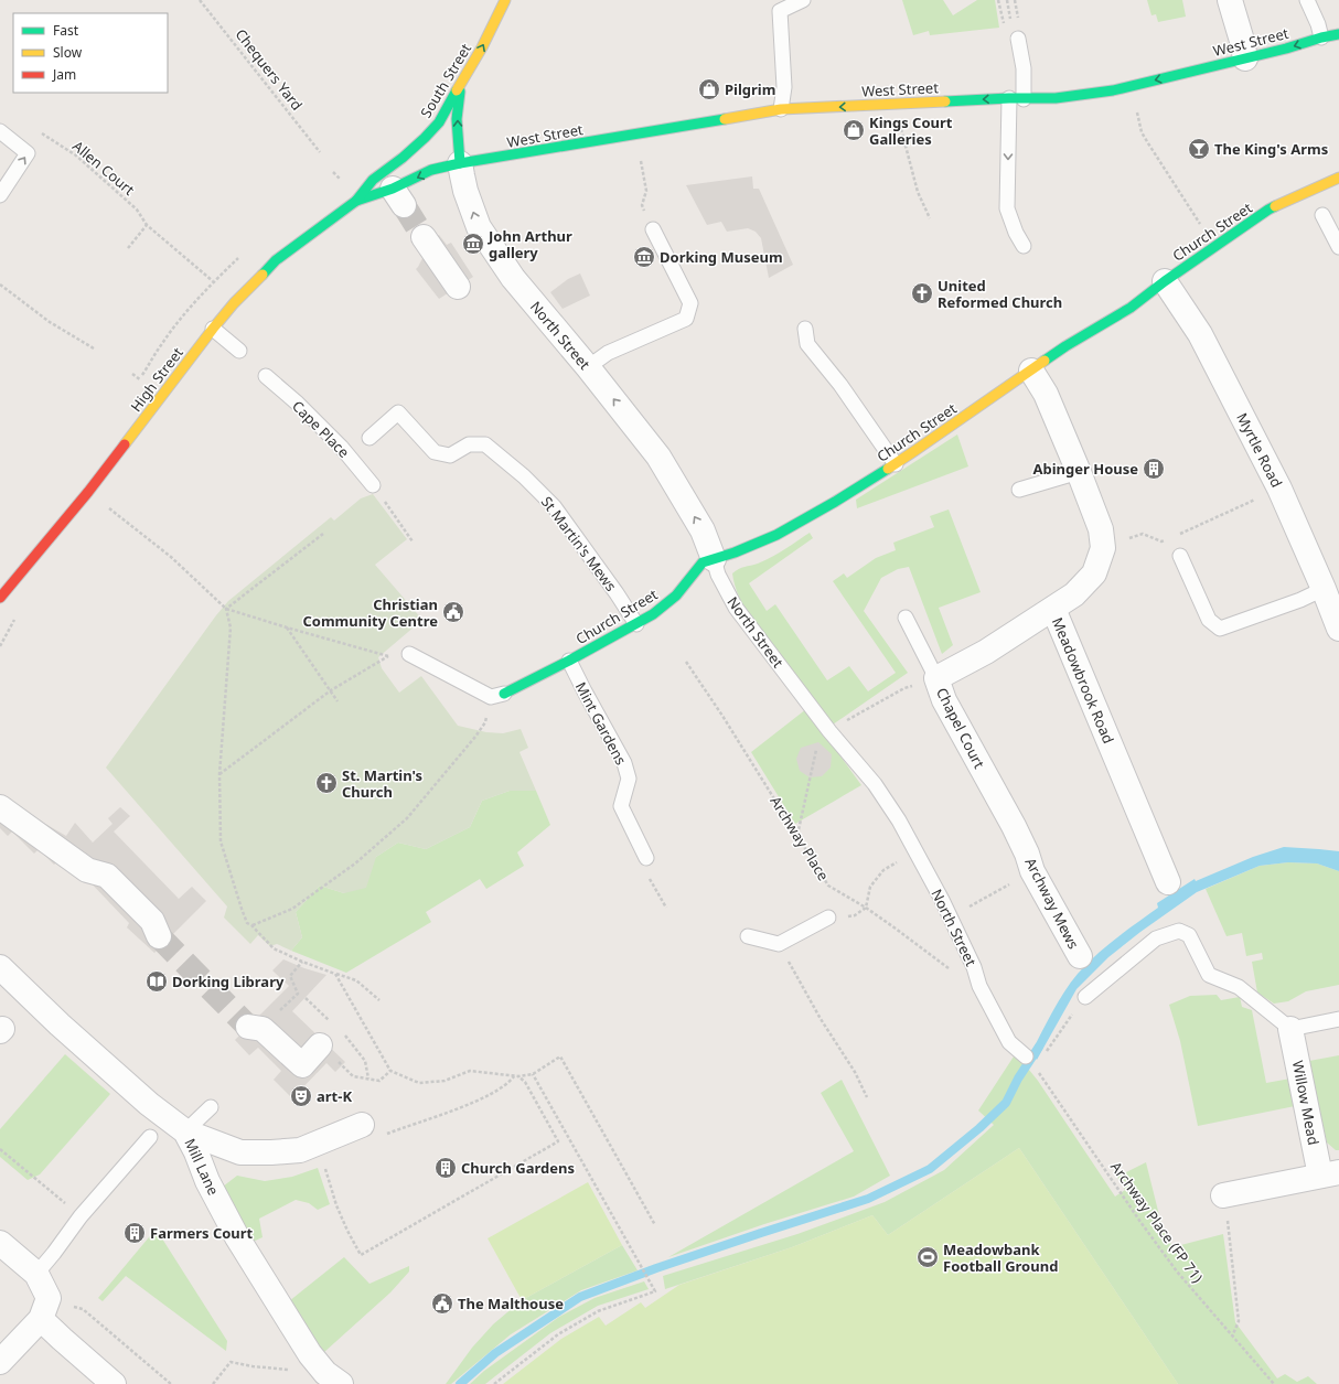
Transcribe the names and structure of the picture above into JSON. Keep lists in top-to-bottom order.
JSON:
{
  "streets": {
    "main road": [
      "West Street",
      "South Street",
      "Church Street",
      "High Street"
    ],
    "street": [
      "North Street",
      "Myrtle Road",
      "Meadowbrook Road",
      "Chapel Court",
      "Archway Mews",
      "Willow Mead",
      "Mill Lane"
    ],
    "lane": ["Cape Place", "St Martin's Mews", "Mint Gardens"],
    "path": [
      "Chequers Yard",
      "Allen Court",
      "Archway Place",
      "Archway Place (FP 71)"
    ]
  },
  "crossings": [
    ["West Street", "South Street"],
    ["West Street", "North Street"],
    ["West Street", "High Street"],
    ["South Street", "High Street"],
    ["Church Street", "North Street"],
    ["Church Street", "Myrtle Road"],
    ["Church Street", "St Martin's Mews"],
    ["Church Street", "Meadowbrook Road"],
    ["Church Street", "Mint Gardens"],
    ["North Street", "Archway Place"],
    ["Meadowbrook Road", "Chapel Court"],
    ["Chapel Court", "Archway Mews"]
  ],
  "one_way": ["West Street", "South Street", "North Street"],
  "places": {
    "shop": ["Pilgrim", "Kings Court Galleries"],
    "bar": ["The King's Arms"],
    "museum": ["John Arthur gallery", "Dorking Museum"],
    "church": ["United Reformed Church", "St. Martin's Church"],
    "building": ["Abinger House", "Church Gardens", "Farmers Court"],
    "public building": ["Christian Community Centre", "The Malthouse"],
    "library": ["Dorking Library"],
    "theatre": ["art-K"],
    "sports": ["Meadowbank Football Ground"]
  },
  "legend": ["Fast", "Slow", "Jam"]
}
